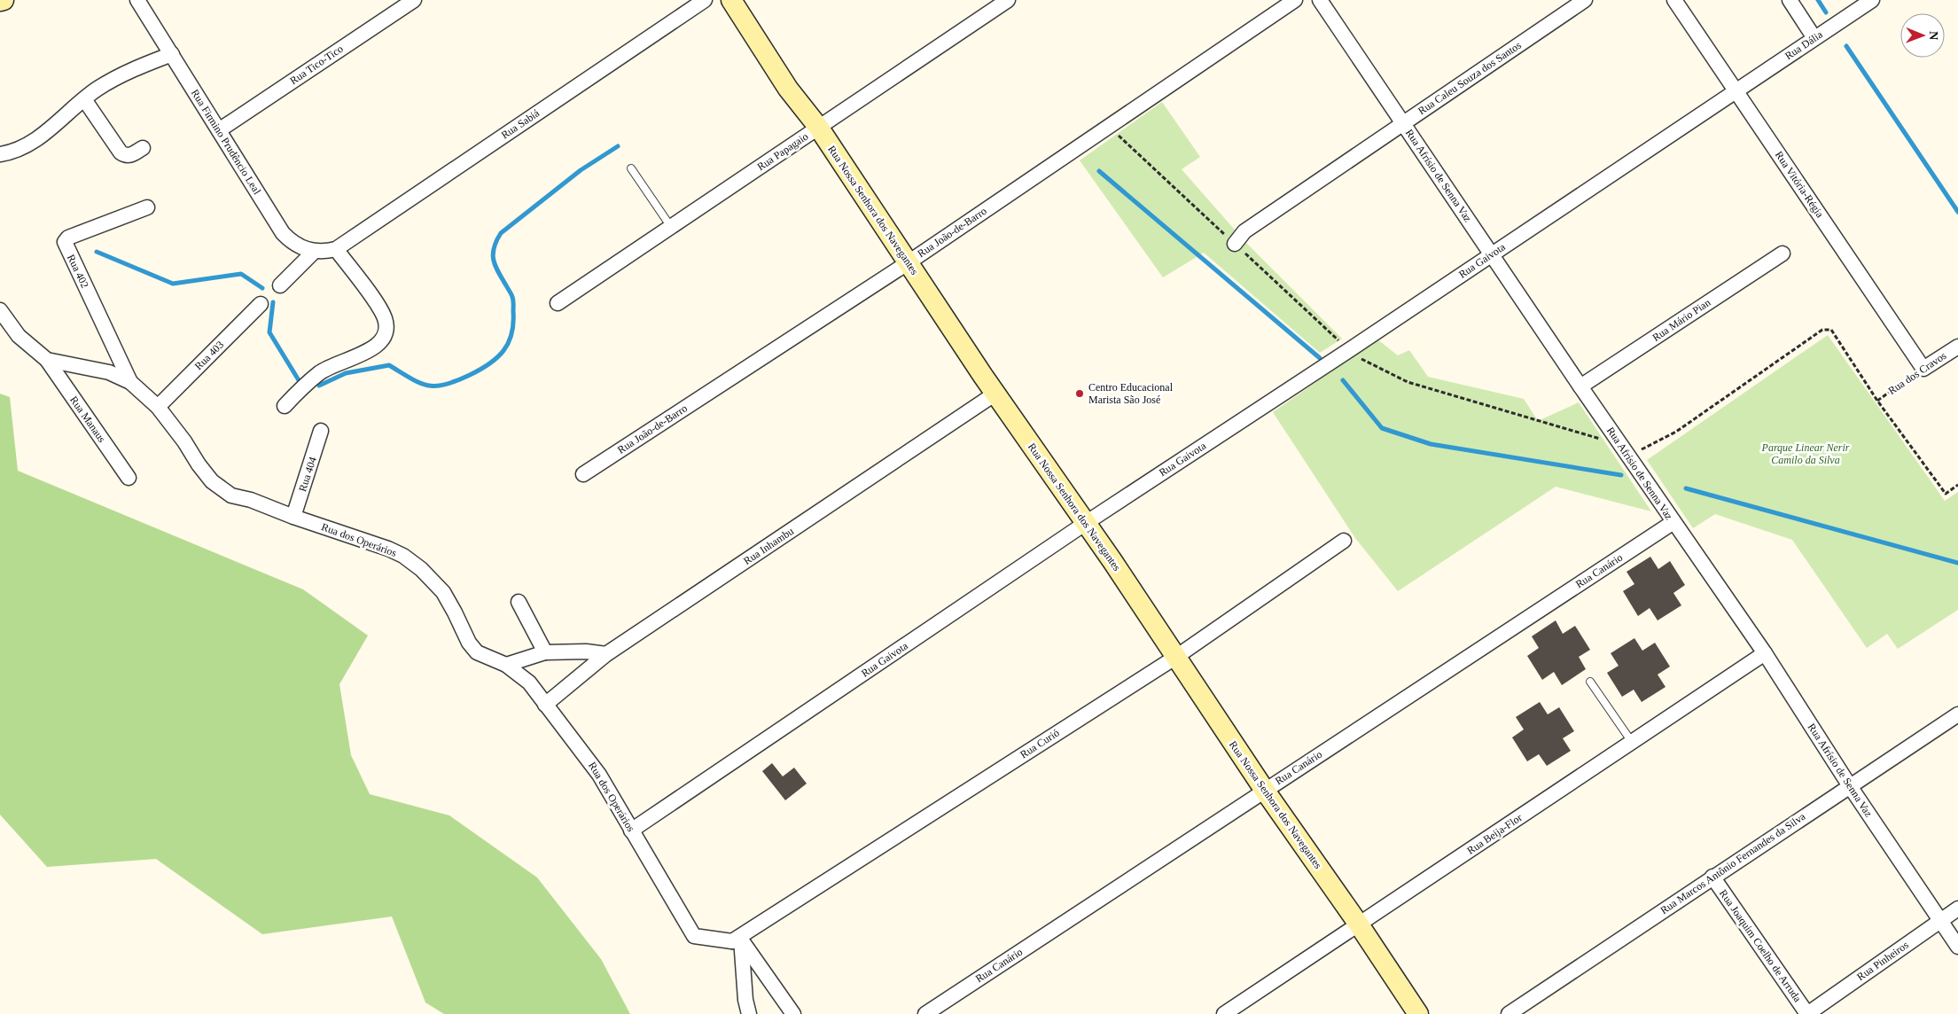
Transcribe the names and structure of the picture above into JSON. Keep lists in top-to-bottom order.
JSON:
{
  "streets": {
    "street": [
      "Rua Dália",
      "Rua Tico-Tico",
      "Rua Caleu Souza dos Santos",
      "Rua Sabiá",
      "Rua Firmino Prudêncio Leal",
      "Rua Papagaio",
      "Rua Afrísio de Senna Vaz",
      "Rua Vitória-Régia",
      "Rua Nossa Senhora dos Navegantes",
      "Rua João-de-Barro",
      "Rua Gaivota",
      "Rua 402",
      "Rua Mário Pian",
      "Rua 403",
      "Rua dos Cravos",
      "Rua Manaus",
      "Rua 404",
      "Rua dos Operários",
      "Rua Inhambu",
      "Rua Canário",
      "Rua Curió",
      "Rua Beija-Flor",
      "Rua Marcos Antônio Fernandes da Silva",
      "Rua Joaquim Coelho de Arruda",
      "Rua Pinheiros"
    ]
  },
  "crossings": [
    ["Rua Dália", "Rua Vitória-Régia"],
    ["Rua Dália", "Rua Gaivota"],
    ["Rua Tico-Tico", "Rua Firmino Prudêncio Leal"],
    ["Rua Caleu Souza dos Santos", "Rua Afrísio de Senna Vaz"],
    ["Rua Sabiá", "Rua Firmino Prudêncio Leal"],
    ["Rua Papagaio", "Rua Nossa Senhora dos Navegantes"],
    ["Rua Afrísio de Senna Vaz", "Rua Gaivota"],
    ["Rua Afrísio de Senna Vaz", "Rua Mário Pian"],
    ["Rua Afrísio de Senna Vaz", "Rua Canário"],
    ["Rua Afrísio de Senna Vaz", "Rua Beija-Flor"],
    ["Rua Afrísio de Senna Vaz", "Rua Marcos Antônio Fernandes da Silva"],
    ["Rua Afrísio de Senna Vaz", "Rua Pinheiros"],
    ["Rua Vitória-Régia", "Rua Gaivota"],
    ["Rua Vitória-Régia", "Rua dos Cravos"],
    ["Rua Nossa Senhora dos Navegantes", "Rua João-de-Barro"],
    ["Rua Nossa Senhora dos Navegantes", "Rua Gaivota"],
    ["Rua Nossa Senhora dos Navegantes", "Rua Inhambu"],
    ["Rua Nossa Senhora dos Navegantes", "Rua Canário"],
    ["Rua Nossa Senhora dos Navegantes", "Rua Curió"],
    ["Rua Nossa Senhora dos Navegantes", "Rua Beija-Flor"],
    ["Rua Gaivota", "Rua dos Operários"],
    ["Rua 402", "Rua dos Operários"],
    ["Rua 403", "Rua dos Operários"],
    ["Rua Manaus", "Rua dos Operários"],
    ["Rua 404", "Rua dos Operários"],
    ["Rua dos Operários", "Rua Inhambu"],
    ["Rua dos Operários", "Rua Curió"],
    ["Rua Marcos Antônio Fernandes da Silva", "Rua Joaquim Coelho de Arruda"],
    ["Rua Joaquim Coelho de Arruda", "Rua Pinheiros"]
  ],
  "parks": ["Parque Linear Nerir Camilo da Silva"],
  "places": ["Centro Educacional Marista São José"],
  "north": "right"
}
